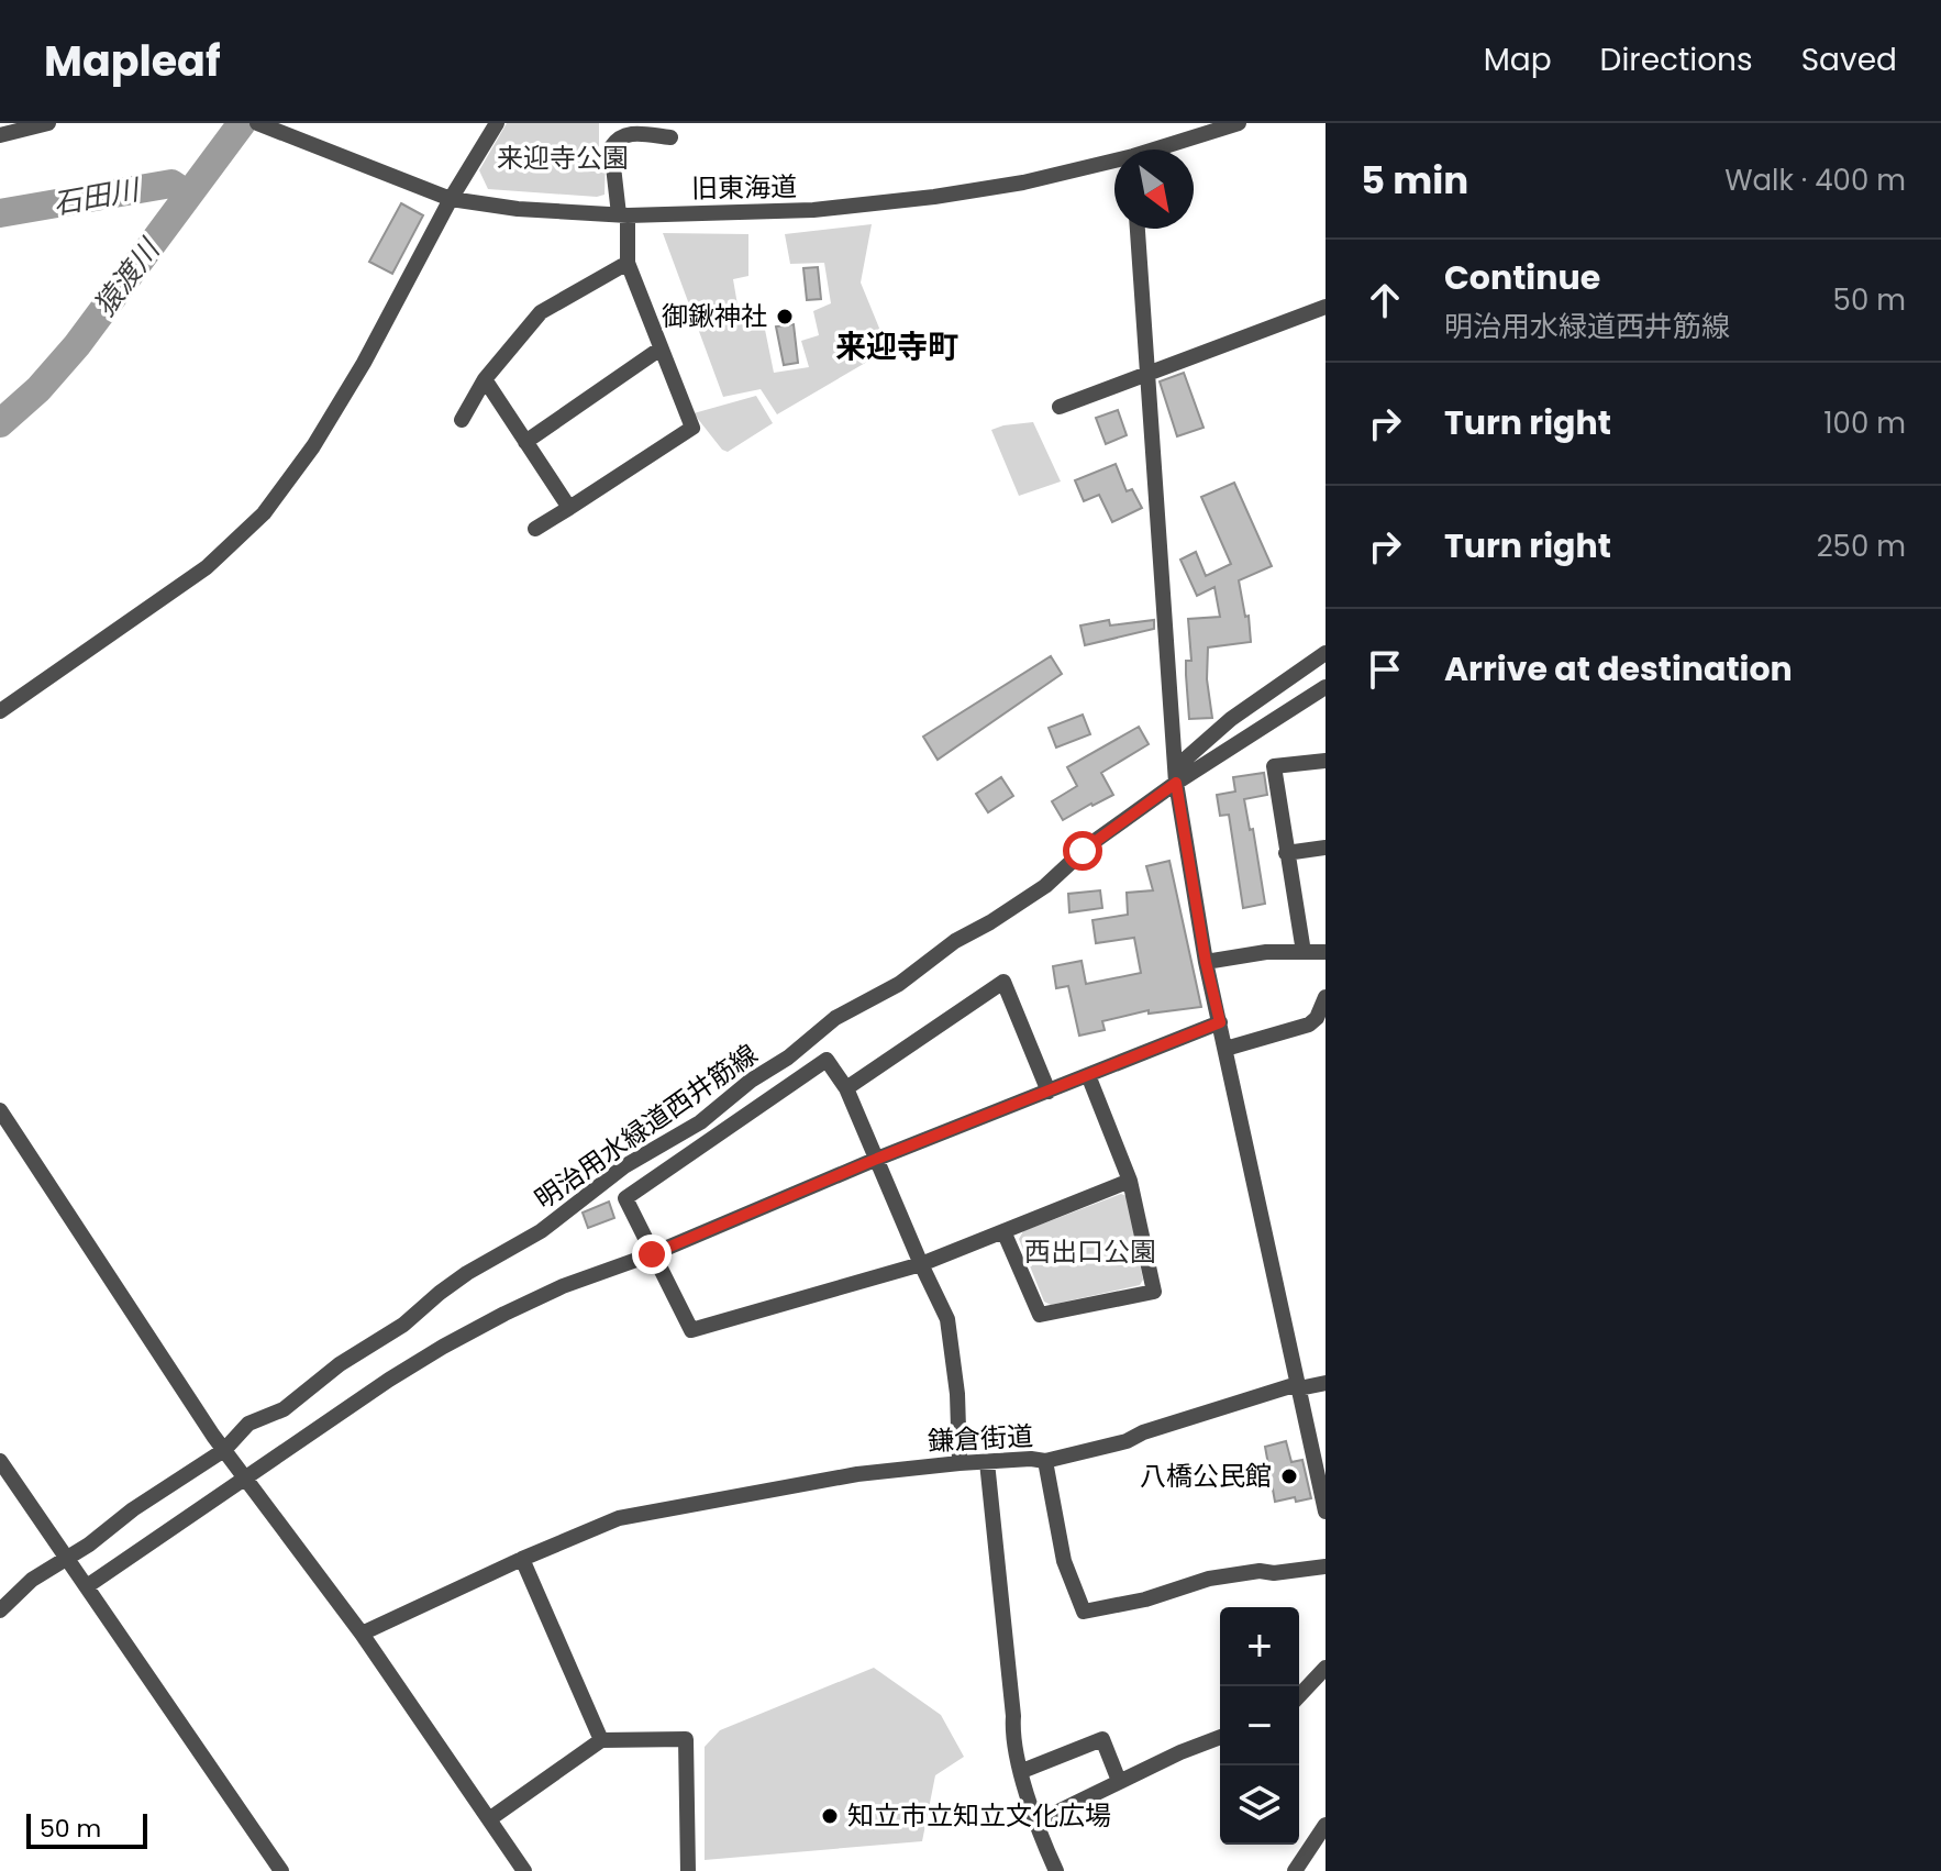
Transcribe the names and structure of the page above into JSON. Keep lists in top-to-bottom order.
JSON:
{
  "streets": {
    "street": ["旧東海道", "明治用水緑道西井筋線", "鎌倉街道"]
  },
  "districts": ["来迎寺町"],
  "water": ["石田川", "猿渡川"],
  "parks": ["来迎寺公園", "西出口公園"],
  "places": ["御鍬神社", "八橋公民館", "知立市立知立文化広場"],
  "scale_bar": "50 m",
  "north": "bottom right",
  "page": {
    "header": "Mapleaf",
    "nav": ["Map", "Directions", "Saved"],
    "heading": ["5 min", "Walk · 400 m"],
    "list": [
      ["Continue", "明治用水緑道西井筋線", "50 m"],
      ["Turn right", "100 m"],
      ["Turn right", "250 m"],
      "Arrive at destination"
    ],
    "map_buttons": ["+", "−"],
    "scale": "50 m"
  }
}
